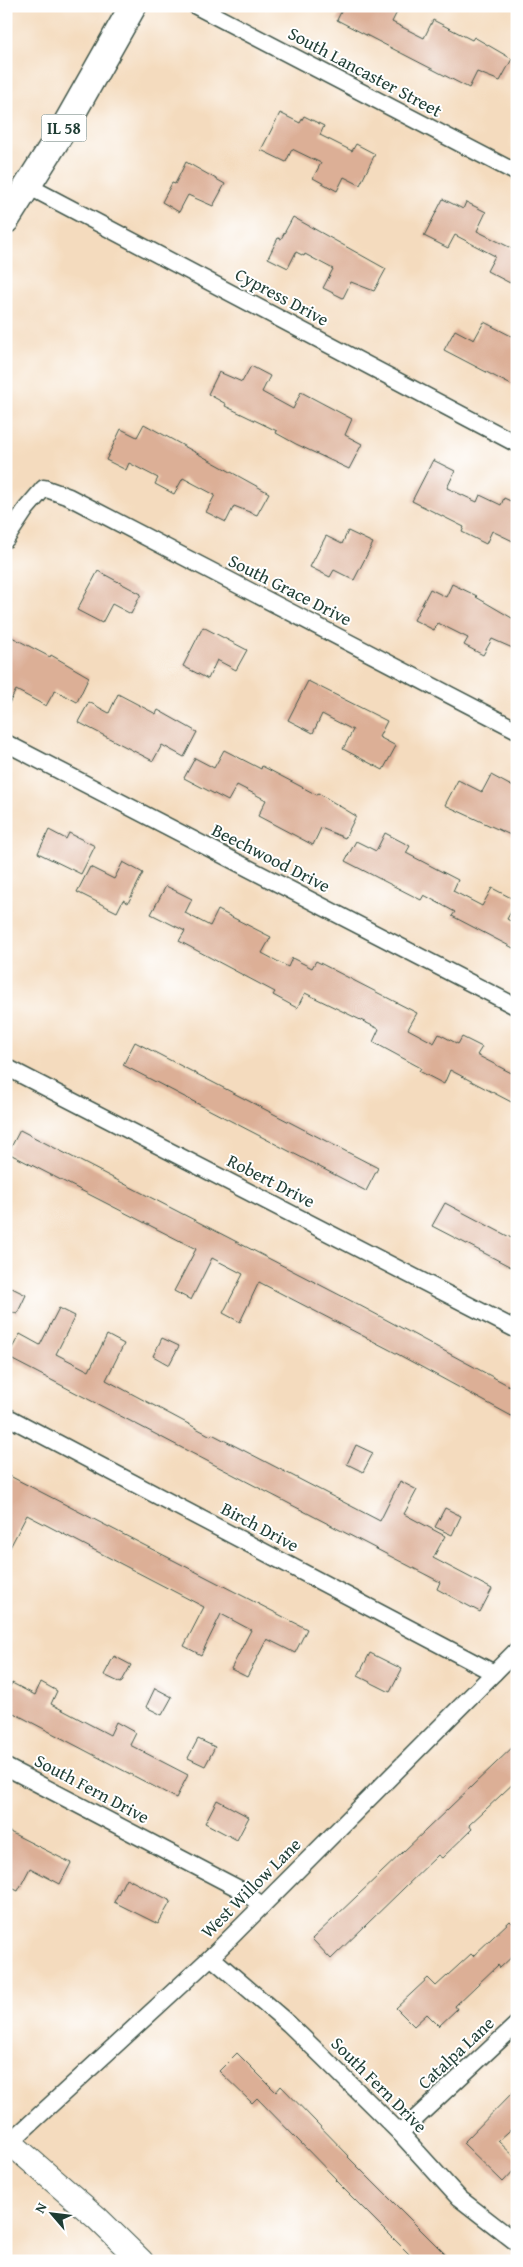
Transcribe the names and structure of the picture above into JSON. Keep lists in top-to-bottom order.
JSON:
{
  "streets": {
    "main road": ["IL 58"],
    "street": [
      "South Lancaster Street",
      "Cypress Drive",
      "South Grace Drive",
      "Beechwood Drive",
      "Robert Drive",
      "Birch Drive",
      "South Fern Drive",
      "West Willow Lane",
      "Catalpa Lane"
    ]
  },
  "crossings": [
    ["IL 58", "Cypress Drive"],
    ["Birch Drive", "West Willow Lane"],
    ["South Fern Drive", "West Willow Lane"],
    ["South Fern Drive", "Catalpa Lane"]
  ],
  "north": "top left"
}
